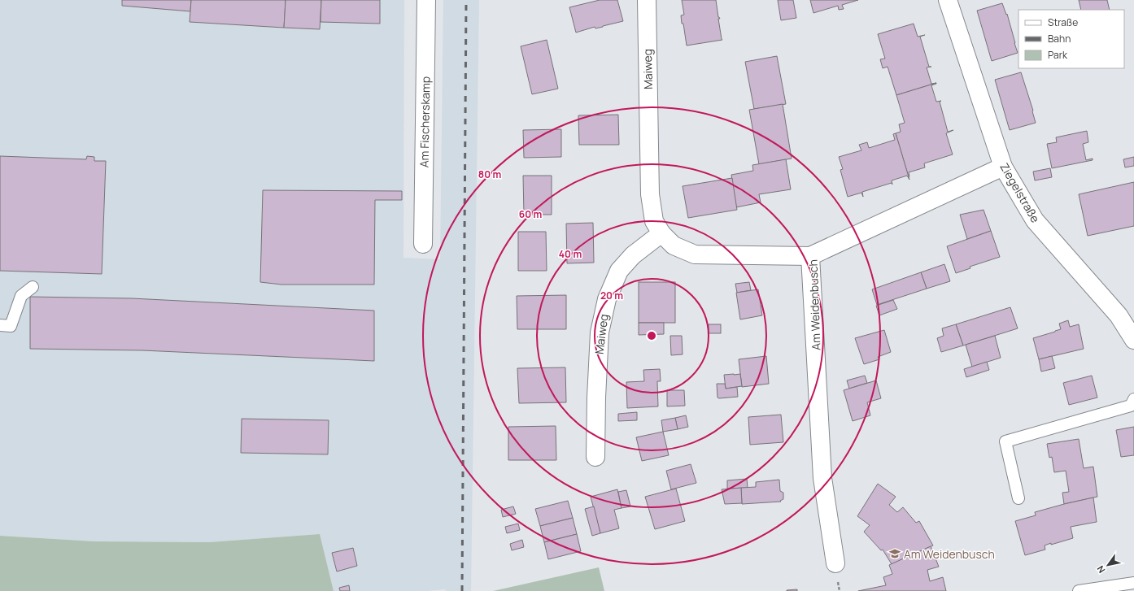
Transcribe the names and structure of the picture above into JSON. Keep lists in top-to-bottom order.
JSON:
{
  "streets": {
    "street": [
      "Maiweg",
      "Am Fischerskamp",
      "Ziegelstraße",
      "Am Weidenbusch"
    ]
  },
  "crossings": [
    ["Maiweg", "Am Weidenbusch"],
    ["Ziegelstraße", "Am Weidenbusch"]
  ],
  "places": {
    "school or university": ["Am Weidenbusch"]
  },
  "legend": ["Straße", "Bahn", "Park"],
  "north": "bottom left",
  "rings": [
    "80 m",
    "60 m",
    "40 m",
    "20 m"
  ]
}
